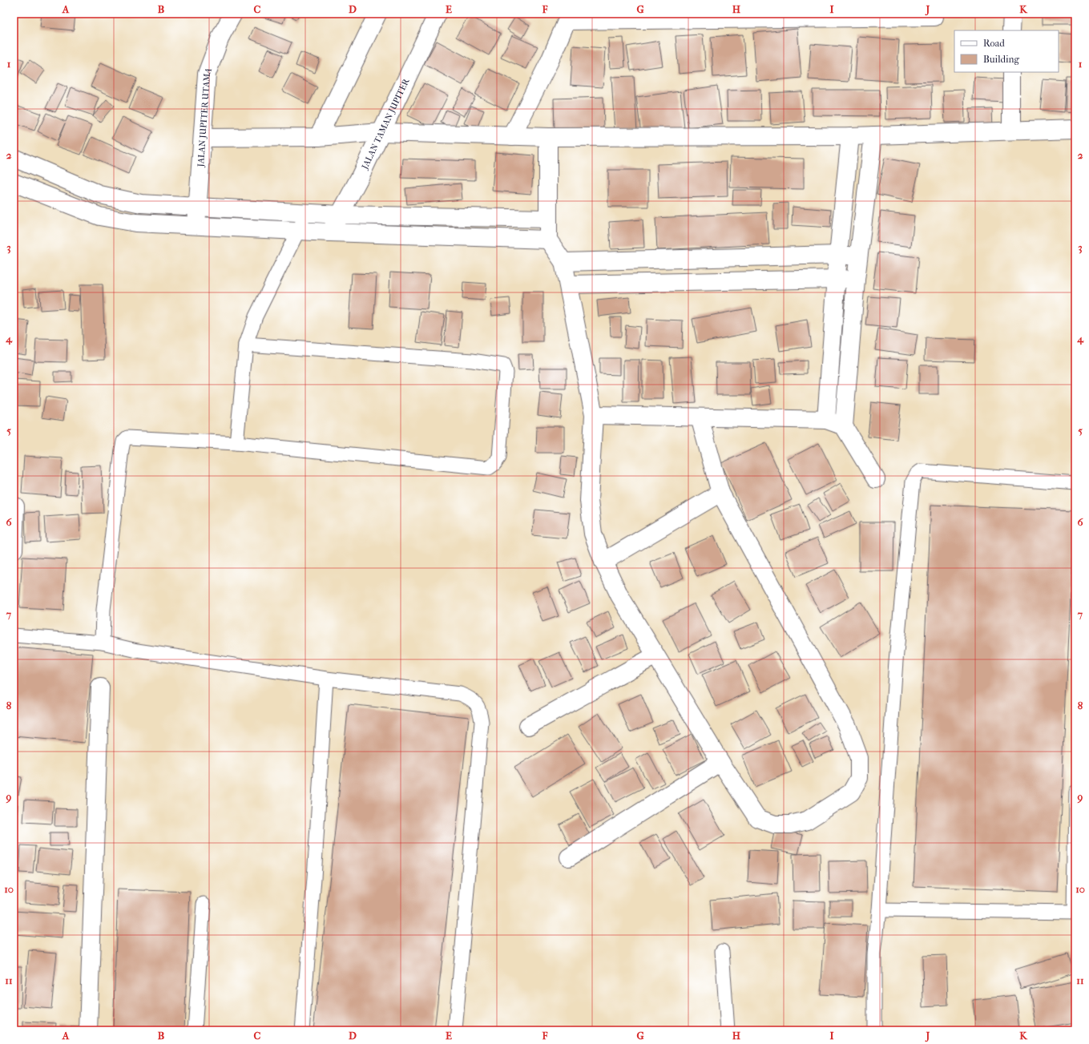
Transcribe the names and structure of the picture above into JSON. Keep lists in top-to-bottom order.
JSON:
{
  "streets": {
    "street": ["JALAN JUPITER UTAMA", "JALAN TAMAN JUPITER"]
  },
  "legend": ["Road", "Building"],
  "grid": {
    "columns": [
      "A",
      "B",
      "C",
      "D",
      "E",
      "F",
      "G",
      "H",
      "I",
      "J",
      "K"
    ],
    "rows": [
      "1",
      "2",
      "3",
      "4",
      "5",
      "6",
      "7",
      "8",
      "9",
      "10",
      "11"
    ]
  }
}
